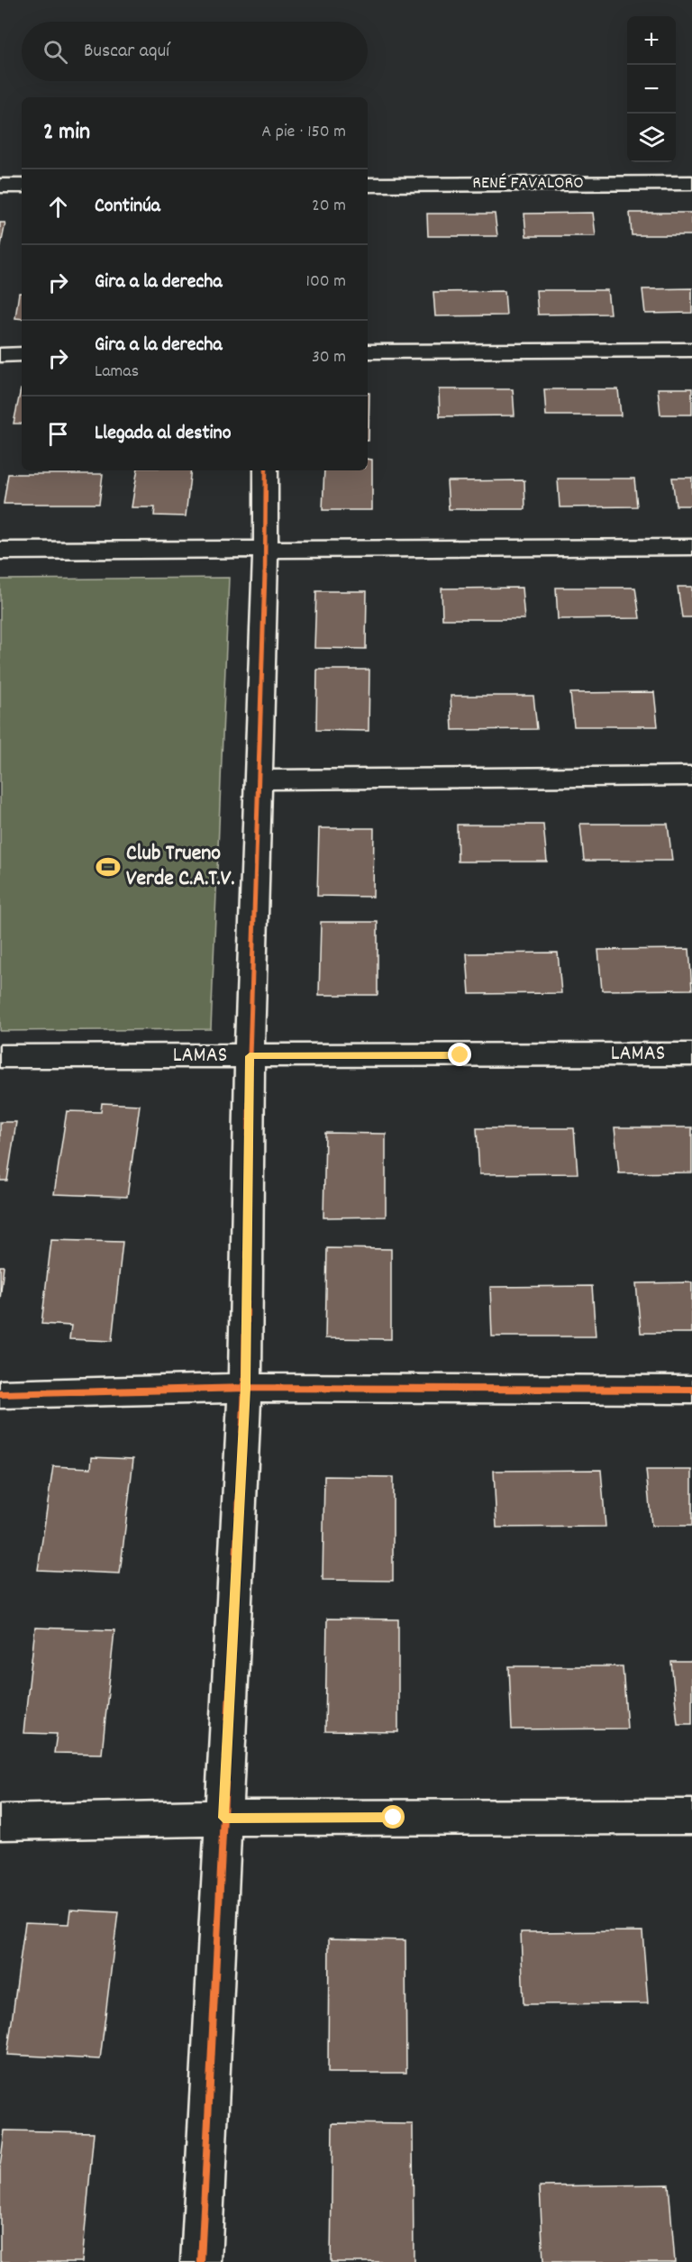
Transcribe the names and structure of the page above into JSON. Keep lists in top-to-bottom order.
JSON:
{
  "streets": {
    "street": ["RENÉ FAVALORO", "LAMAS"]
  },
  "places": {
    "sports": ["Club Trueno Verde C.A.T.V."]
  },
  "page": {
    "map_buttons": ["+", "−"],
    "search": "Buscar aquí",
    "heading": ["2 min", "A pie · 150 m"],
    "list": [
      ["Continúa", "20 m"],
      ["Gira a la derecha", "100 m"],
      ["Gira a la derecha", "Lamas", "30 m"],
      "Llegada al destino"
    ]
  }
}
